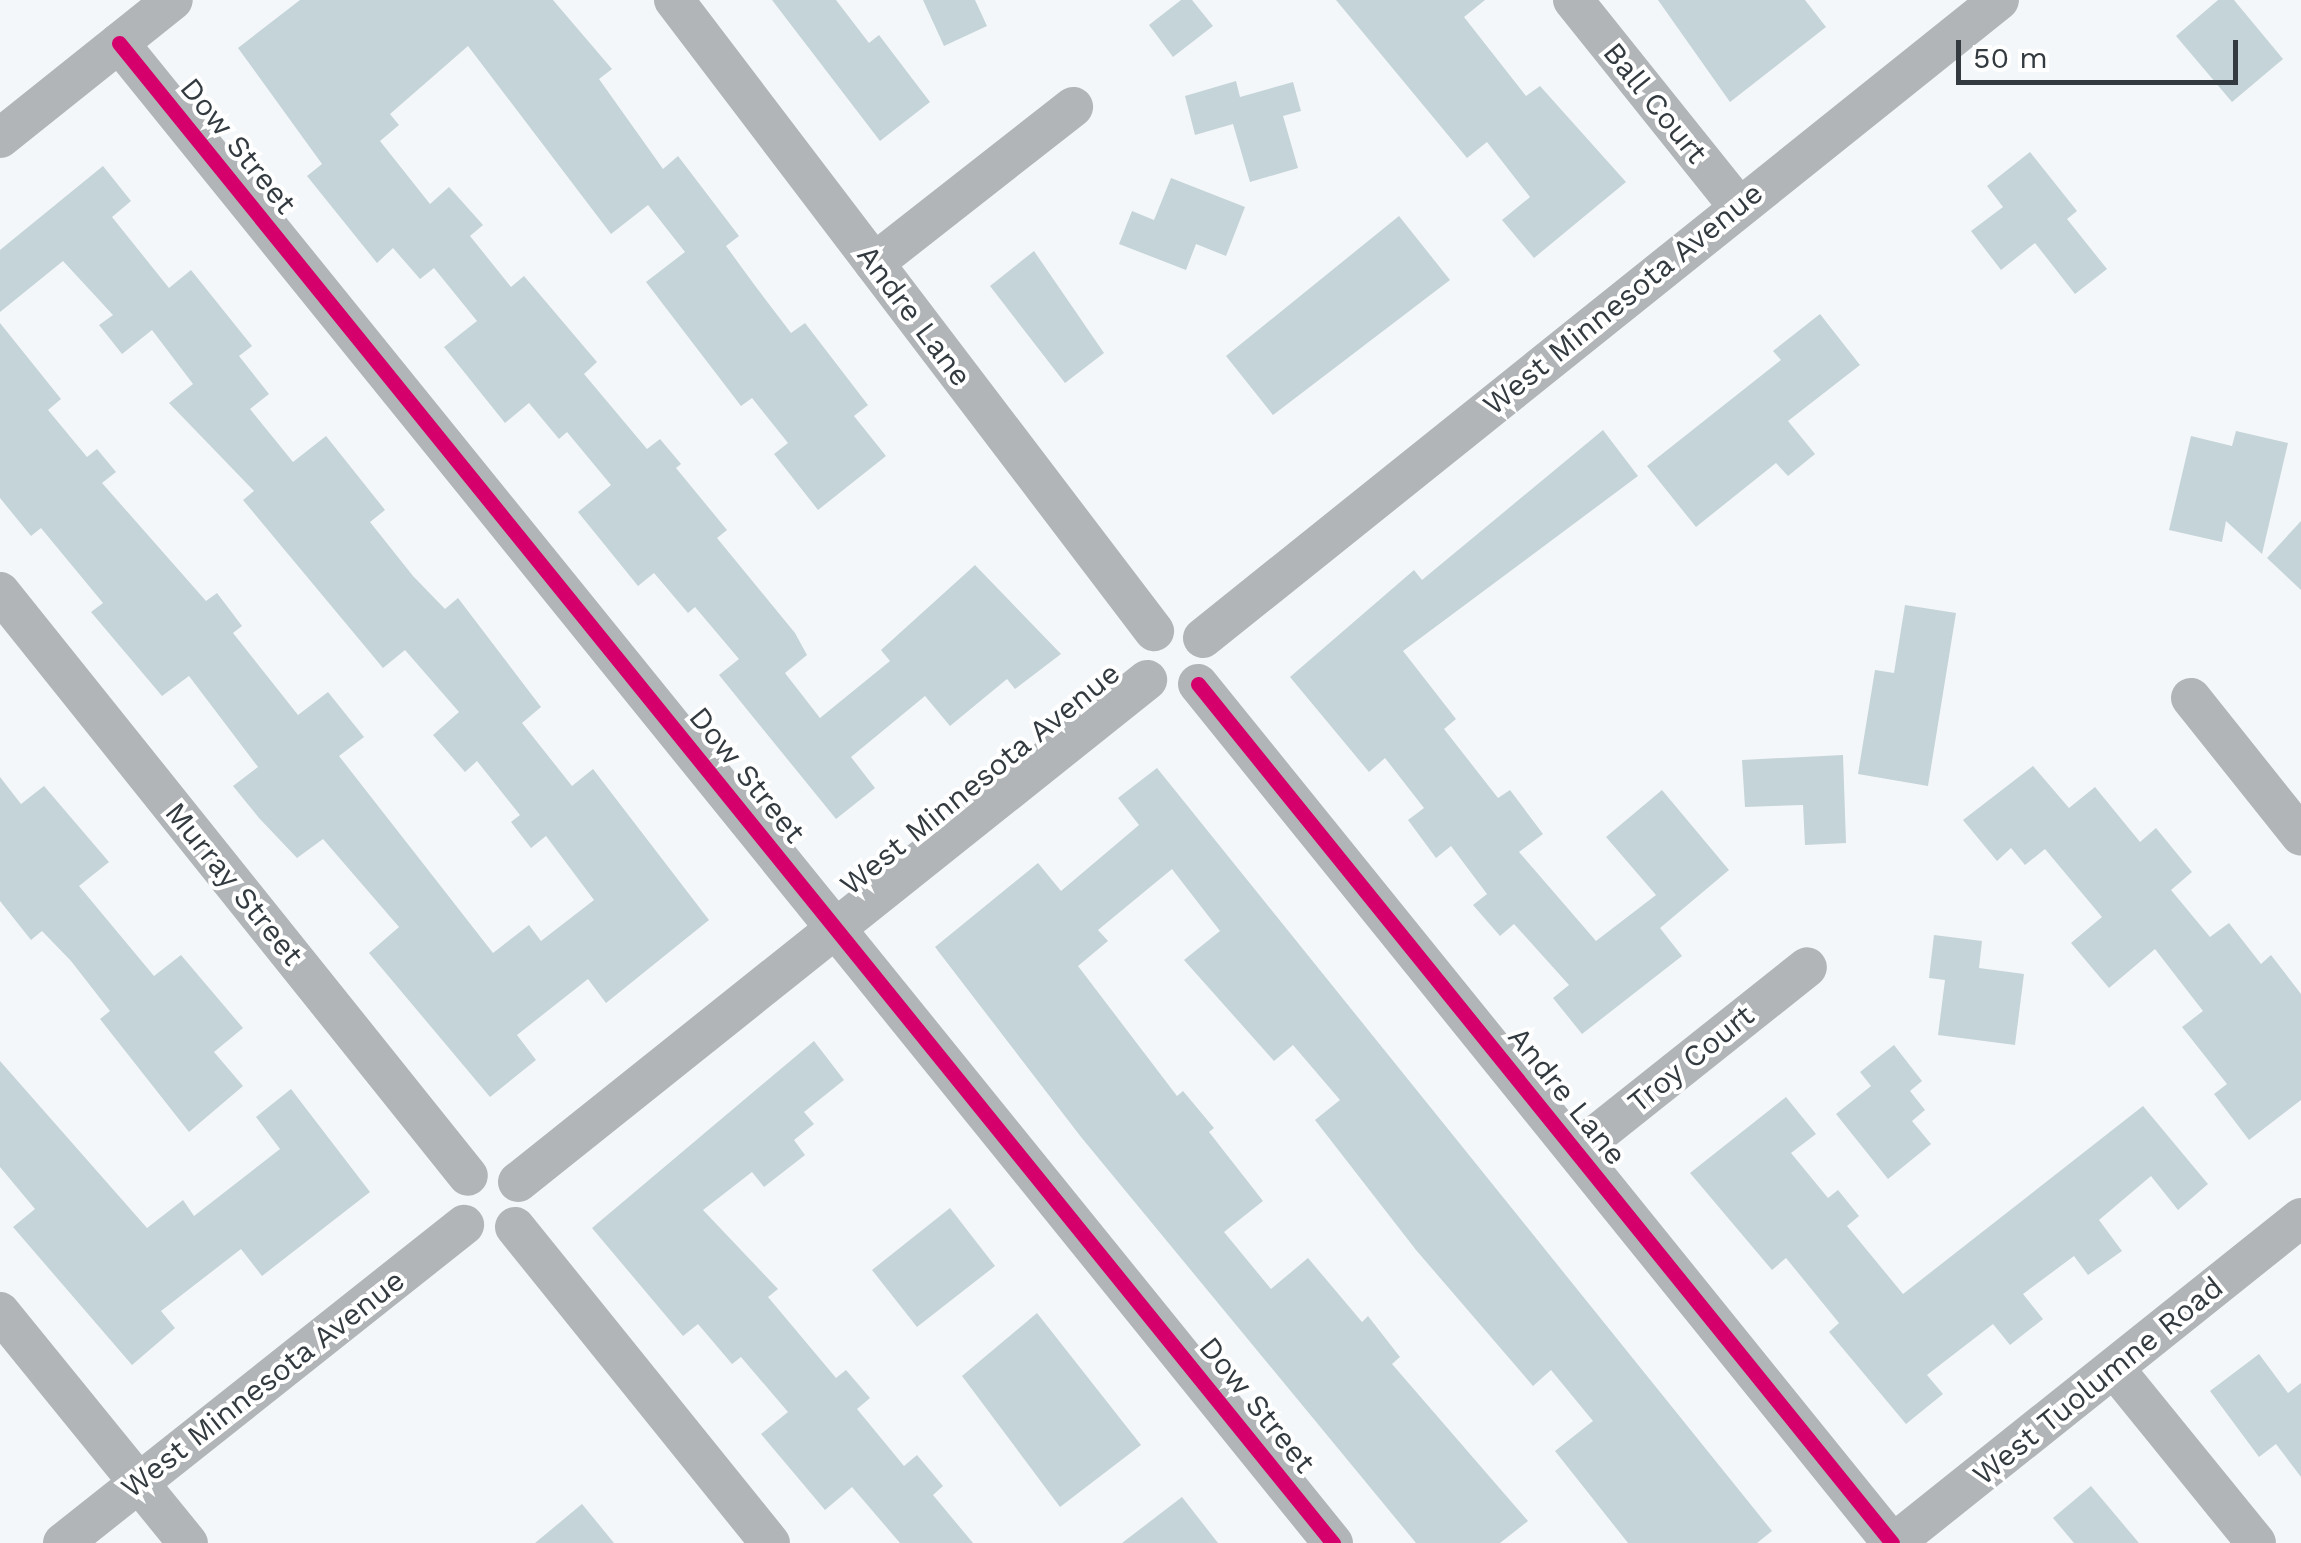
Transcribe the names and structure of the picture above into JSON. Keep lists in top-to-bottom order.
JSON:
{
  "streets": {
    "street": [
      "Ball Court",
      "Dow Street",
      "West Minnesota Avenue",
      "Andre Lane",
      "Murray Street",
      "Troy Court",
      "West Tuolumne Road"
    ]
  },
  "crossings": [
    ["Ball Court", "West Minnesota Avenue"],
    ["Dow Street", "West Minnesota Avenue"],
    ["West Minnesota Avenue", "Andre Lane"],
    ["West Minnesota Avenue", "Murray Street"],
    ["Andre Lane", "Troy Court"],
    ["Andre Lane", "West Tuolumne Road"]
  ],
  "scale_bar": "50 m"
}
